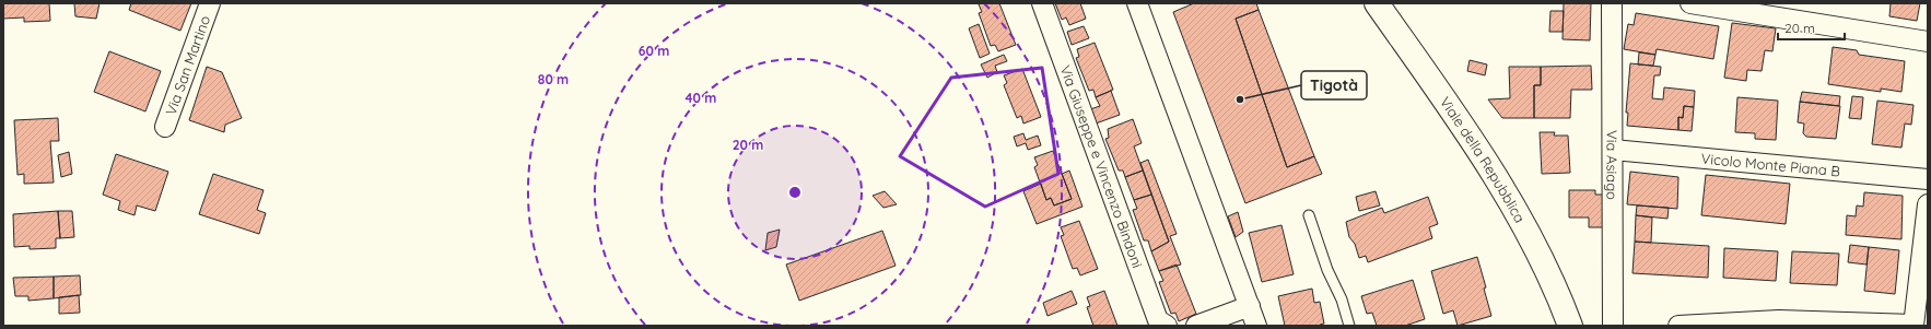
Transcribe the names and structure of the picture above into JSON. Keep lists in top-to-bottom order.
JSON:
{
  "streets": {
    "main road": ["Viale della Repubblica"],
    "street": [
      "Via San Martino",
      "Via Asiago",
      "Vicolo Monte Piana B",
      "Via Giuseppe e Vincenzo Bindoni"
    ]
  },
  "crossings": [
    ["Via Asiago", "Vicolo Monte Piana B"]
  ],
  "places": ["Tigotà"],
  "scale_bar": "20 m",
  "rings": [
    "60 m",
    "80 m",
    "40 m",
    "20 m"
  ]
}
